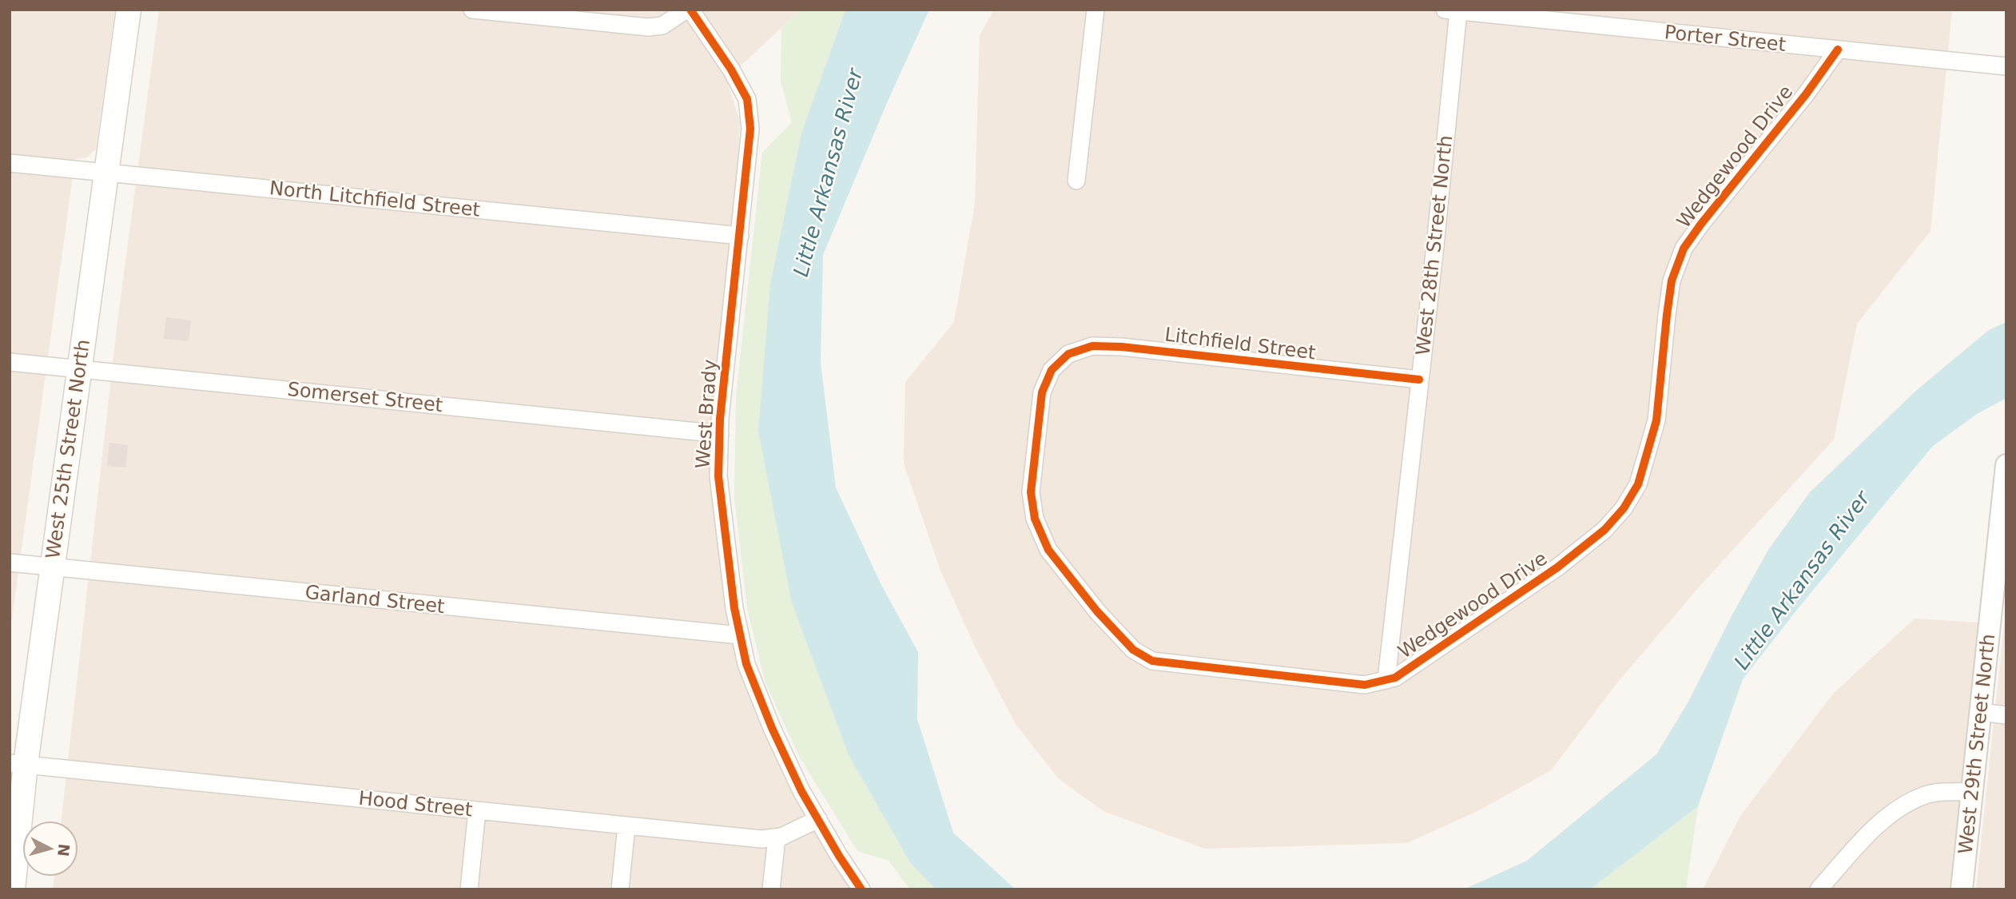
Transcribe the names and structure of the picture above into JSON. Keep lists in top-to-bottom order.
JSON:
{
  "streets": {
    "main road": ["West 25th Street North"],
    "street": [
      "Porter Street",
      "Wedgewood Drive",
      "North Litchfield Street",
      "West 28th Street North",
      "Litchfield Street",
      "Somerset Street",
      "West Brady",
      "Garland Street",
      "West 29th Street North",
      "Hood Street"
    ]
  },
  "crossings": [
    ["Porter Street", "Wedgewood Drive"],
    ["Porter Street", "West 28th Street North"],
    ["Wedgewood Drive", "West 28th Street North"],
    ["Wedgewood Drive", "Litchfield Street"],
    ["North Litchfield Street", "West Brady"],
    ["North Litchfield Street", "West 25th Street North"],
    ["West 28th Street North", "Litchfield Street"],
    ["Somerset Street", "West Brady"],
    ["Somerset Street", "West 25th Street North"],
    ["West Brady", "Garland Street"],
    ["West Brady", "Hood Street"],
    ["West 25th Street North", "Garland Street"],
    ["West 25th Street North", "Hood Street"]
  ],
  "water": ["Little Arkansas River"],
  "north": "right"
}
